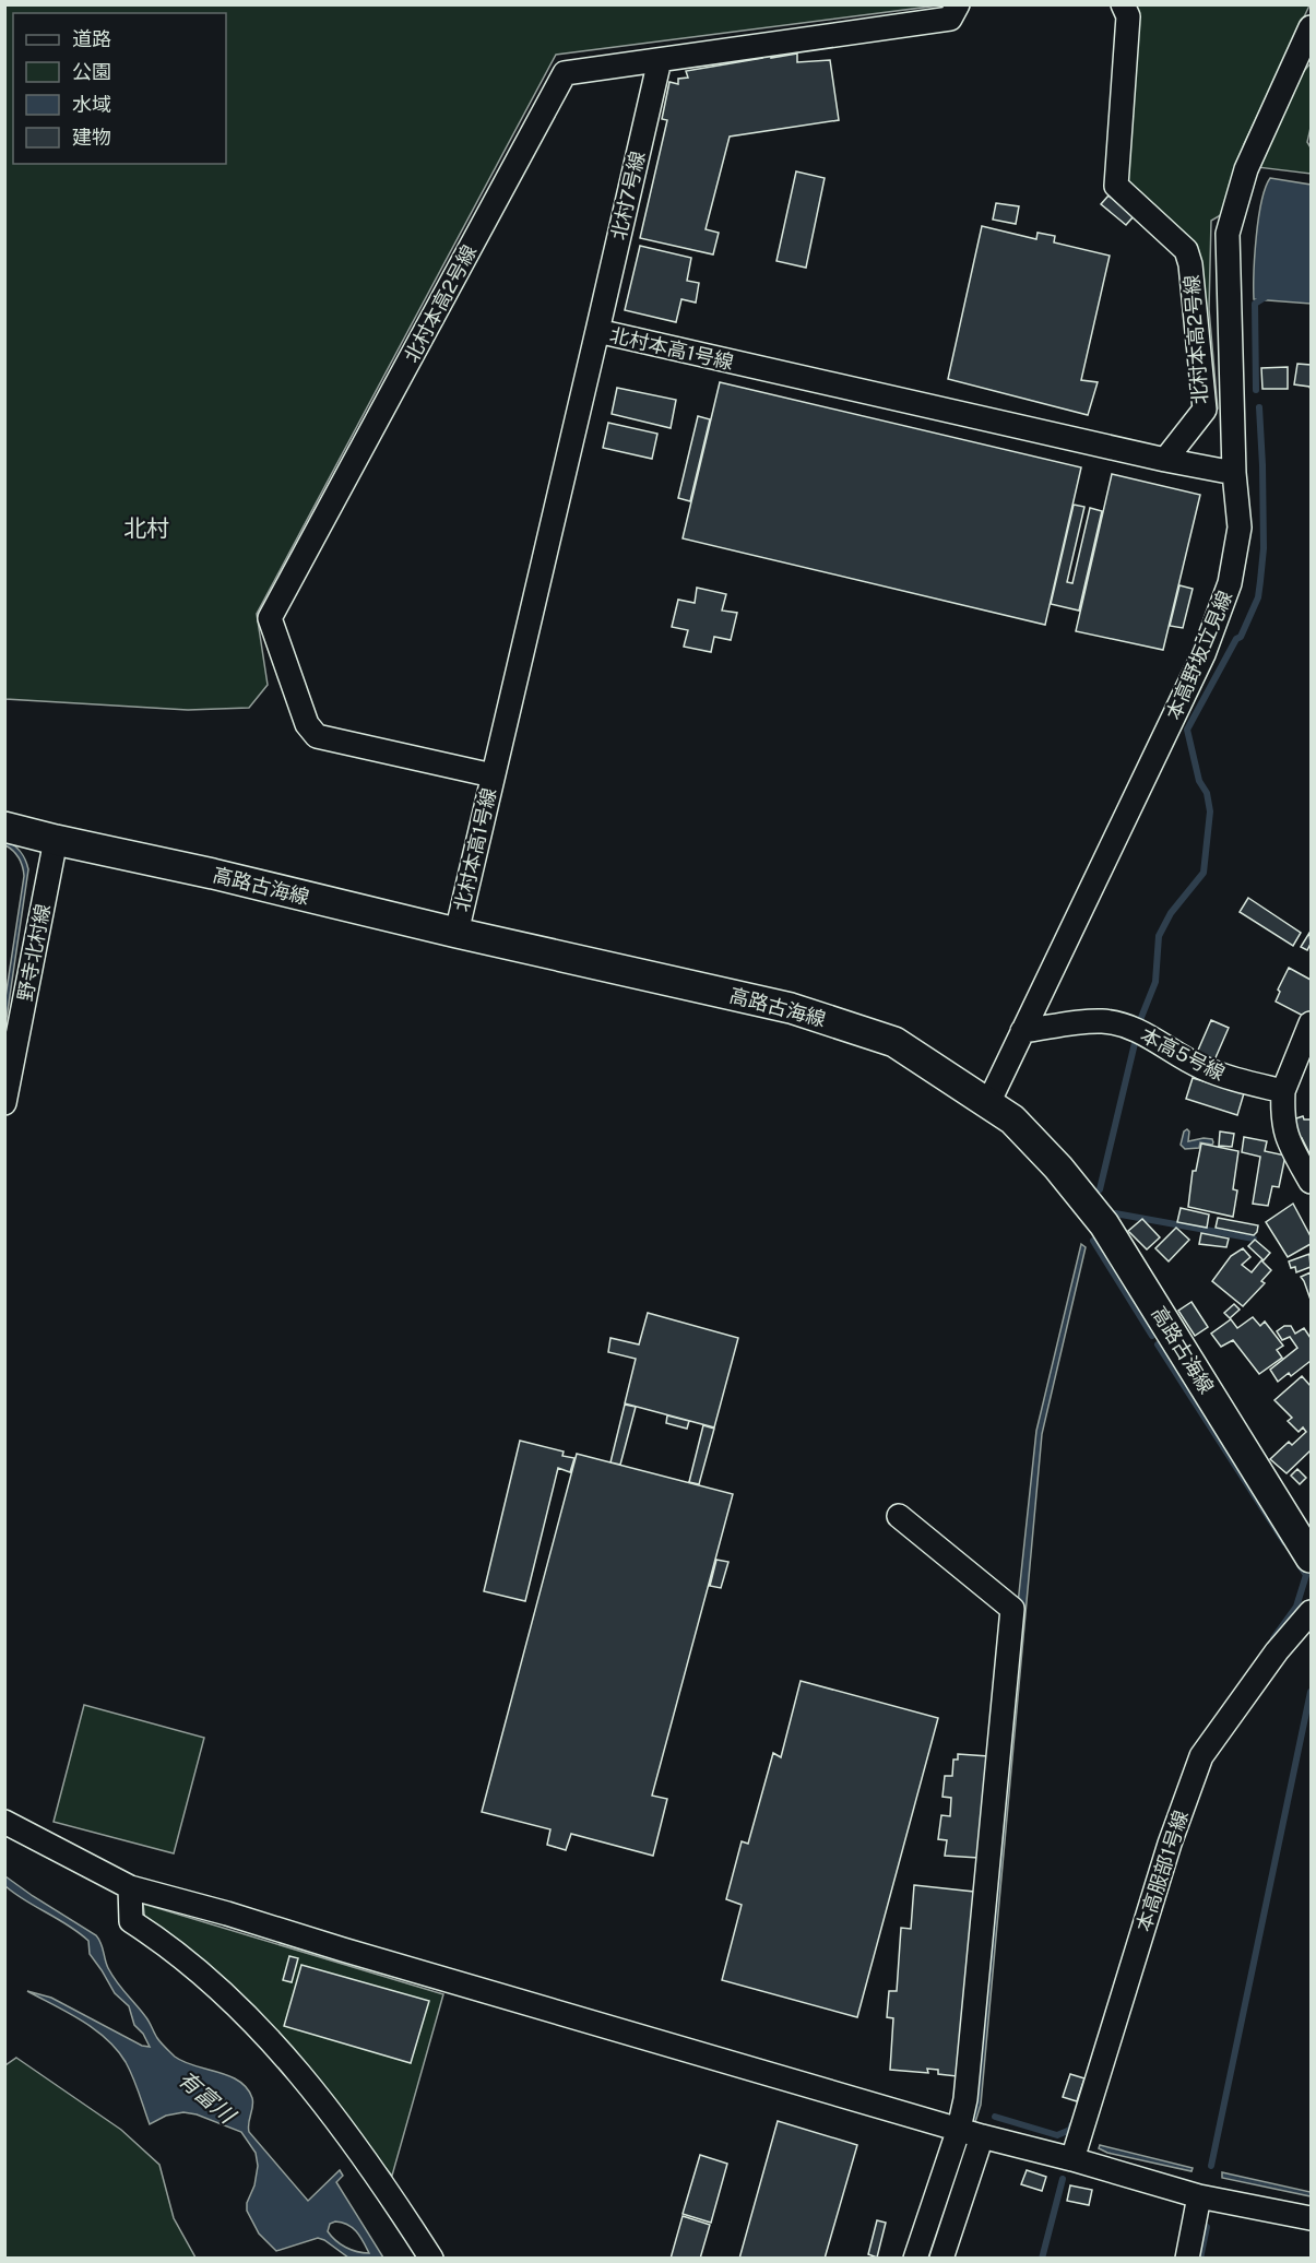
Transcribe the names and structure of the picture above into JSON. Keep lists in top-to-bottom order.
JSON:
{
  "streets": {
    "main road": ["高路古海線"],
    "street": [
      "北村7号線",
      "北村本高2号線",
      "北村本高1号線",
      "本高野坂立見線",
      "野寺北村線",
      "本高5号線",
      "本高服部1号線"
    ]
  },
  "crossings": [
    ["北村7号線", "北村本高2号線"],
    ["北村7号線", "北村本高1号線"],
    ["北村本高2号線", "北村本高1号線"],
    ["北村本高1号線", "本高野坂立見線"],
    ["北村本高1号線", "高路古海線"],
    ["本高野坂立見線", "高路古海線"],
    ["本高野坂立見線", "本高5号線"],
    ["高路古海線", "野寺北村線"]
  ],
  "districts": ["北村"],
  "water": ["有富川"],
  "legend": [
    "道路",
    "公園",
    "水域",
    "建物"
  ]
}
